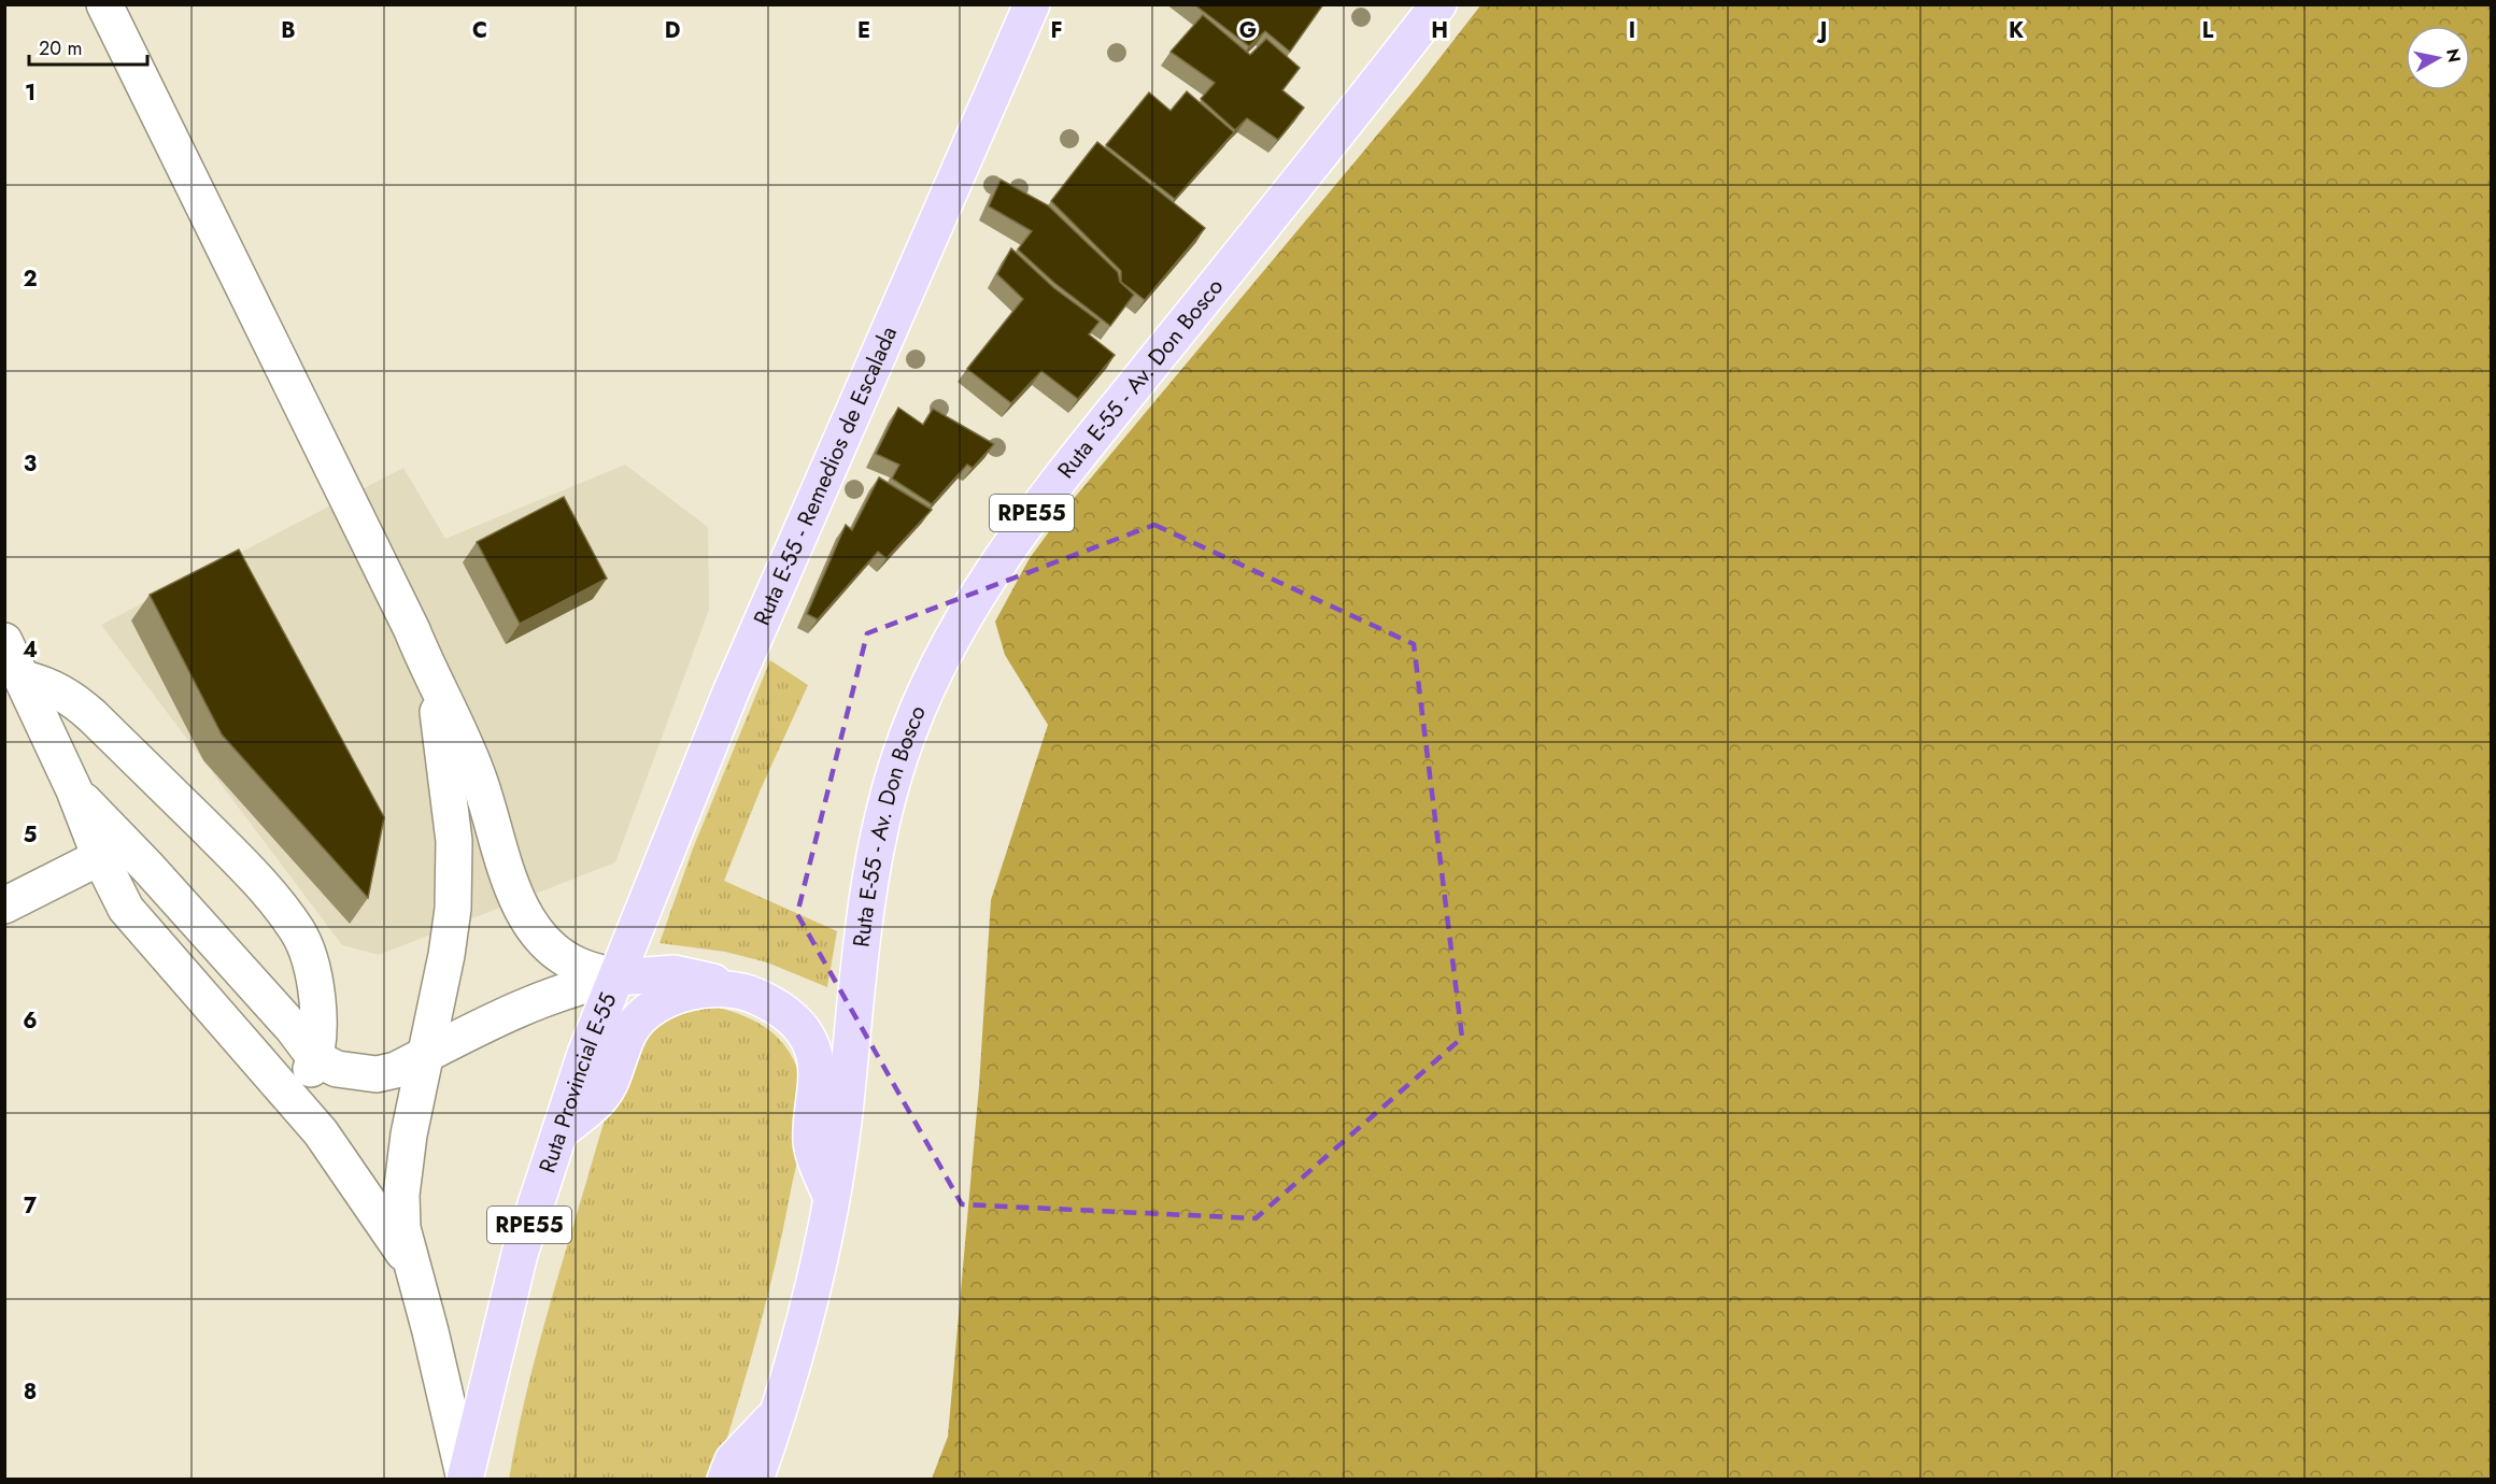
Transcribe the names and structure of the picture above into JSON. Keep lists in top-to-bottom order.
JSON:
{
  "streets": {
    "main road": [
      "Ruta E-55 - Av. Don Bosco",
      "Ruta E-55 - Remedios de Escalada",
      "RPE55",
      "Ruta Provincial E-55"
    ]
  },
  "crossings": [
    ["Ruta E-55 - Av. Don Bosco", "RPE55"],
    ["Ruta E-55 - Remedios de Escalada", "Ruta Provincial E-55"]
  ],
  "scale_bar": "20 m",
  "north": "right",
  "grid": {
    "columns": [
      "B",
      "C",
      "D",
      "E",
      "F",
      "G",
      "H",
      "I",
      "J",
      "K",
      "L"
    ],
    "rows": [
      "1",
      "2",
      "3",
      "4",
      "5",
      "6",
      "7",
      "8"
    ]
  }
}
